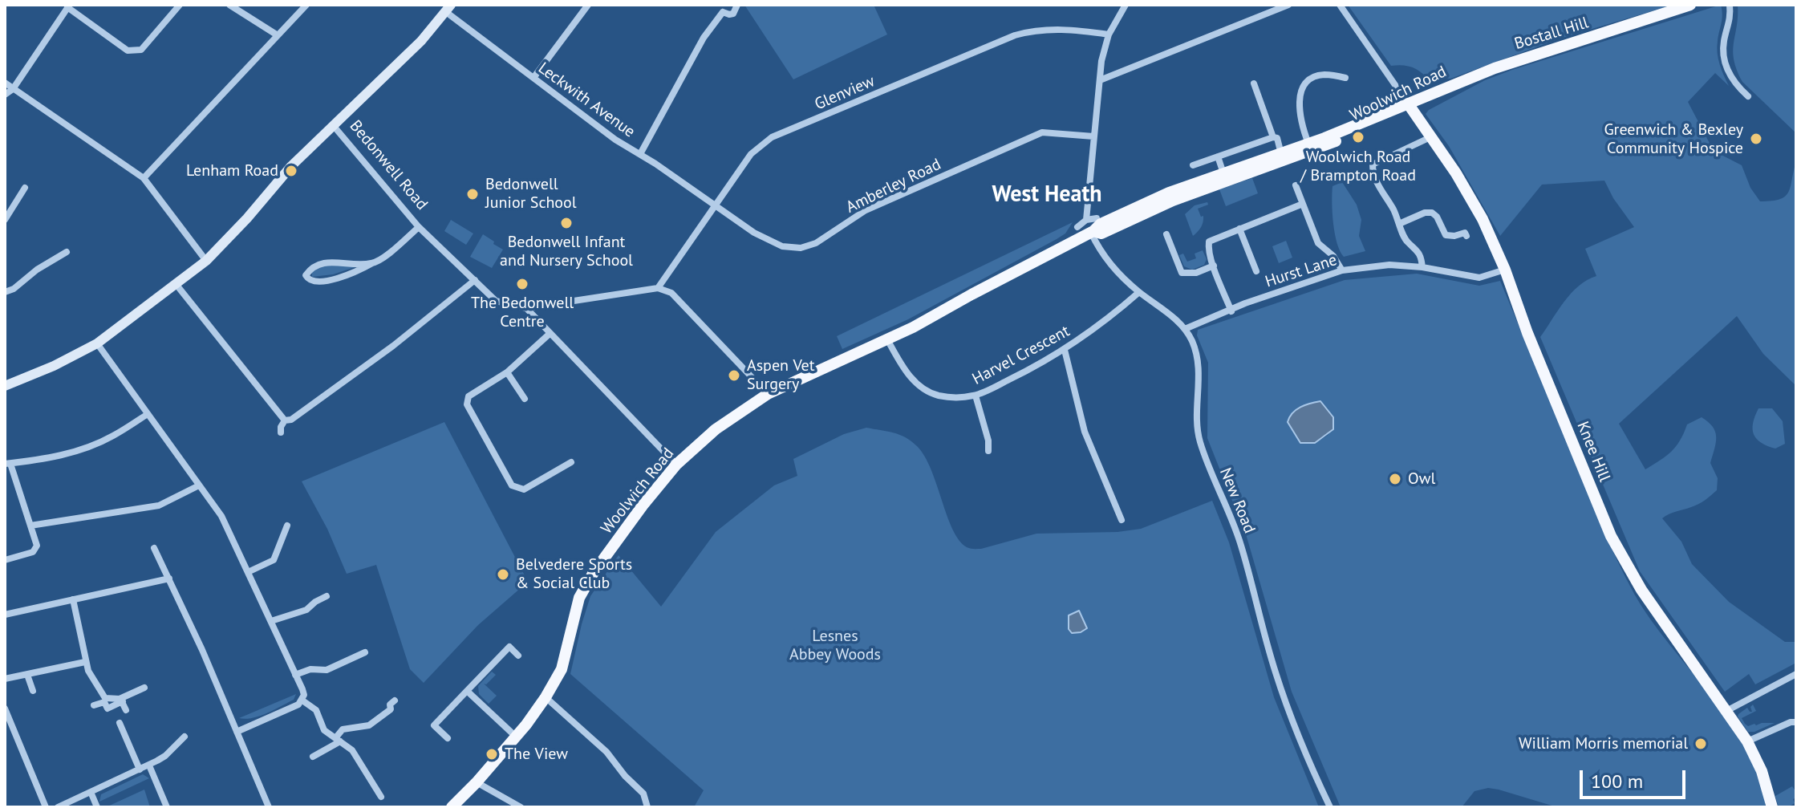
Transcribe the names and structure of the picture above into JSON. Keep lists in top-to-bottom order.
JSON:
{
  "streets": {
    "main road": ["Bostall Hill", "Woolwich Road", "Knee Hill"],
    "street": [
      "Glenview",
      "Leckwith Avenue",
      "Bedonwell Road",
      "Amberley Road",
      "Hurst Lane",
      "Harvel Crescent",
      "New Road"
    ]
  },
  "crossings": [
    ["Bostall Hill", "Woolwich Road"],
    ["Glenview", "Leckwith Avenue"],
    ["Glenview", "Bedonwell Road"],
    ["Glenview", "Amberley Road"],
    ["Woolwich Road", "Harvel Crescent"],
    ["Woolwich Road", "Knee Hill"],
    ["Woolwich Road", "New Road"],
    ["Leckwith Avenue", "Amberley Road"],
    ["Hurst Lane", "Knee Hill"],
    ["Hurst Lane", "New Road"],
    ["Harvel Crescent", "New Road"]
  ],
  "districts": ["West Heath"],
  "parks": ["Lesnes Abbey Woods"],
  "places": [
    "Woolwich Road / Brampton Road",
    "Greenwich & Bexley Community Hospice",
    "Lenham Road",
    "Bedonwell Junior School",
    "Bedonwell Infant and Nursery School",
    "The Bedonwell Centre",
    "Aspen Vet Surgery",
    "Owl",
    "Belvedere Sports & Social Club",
    "William Morris memorial",
    "The View"
  ],
  "scale_bar": "100 m"
}
